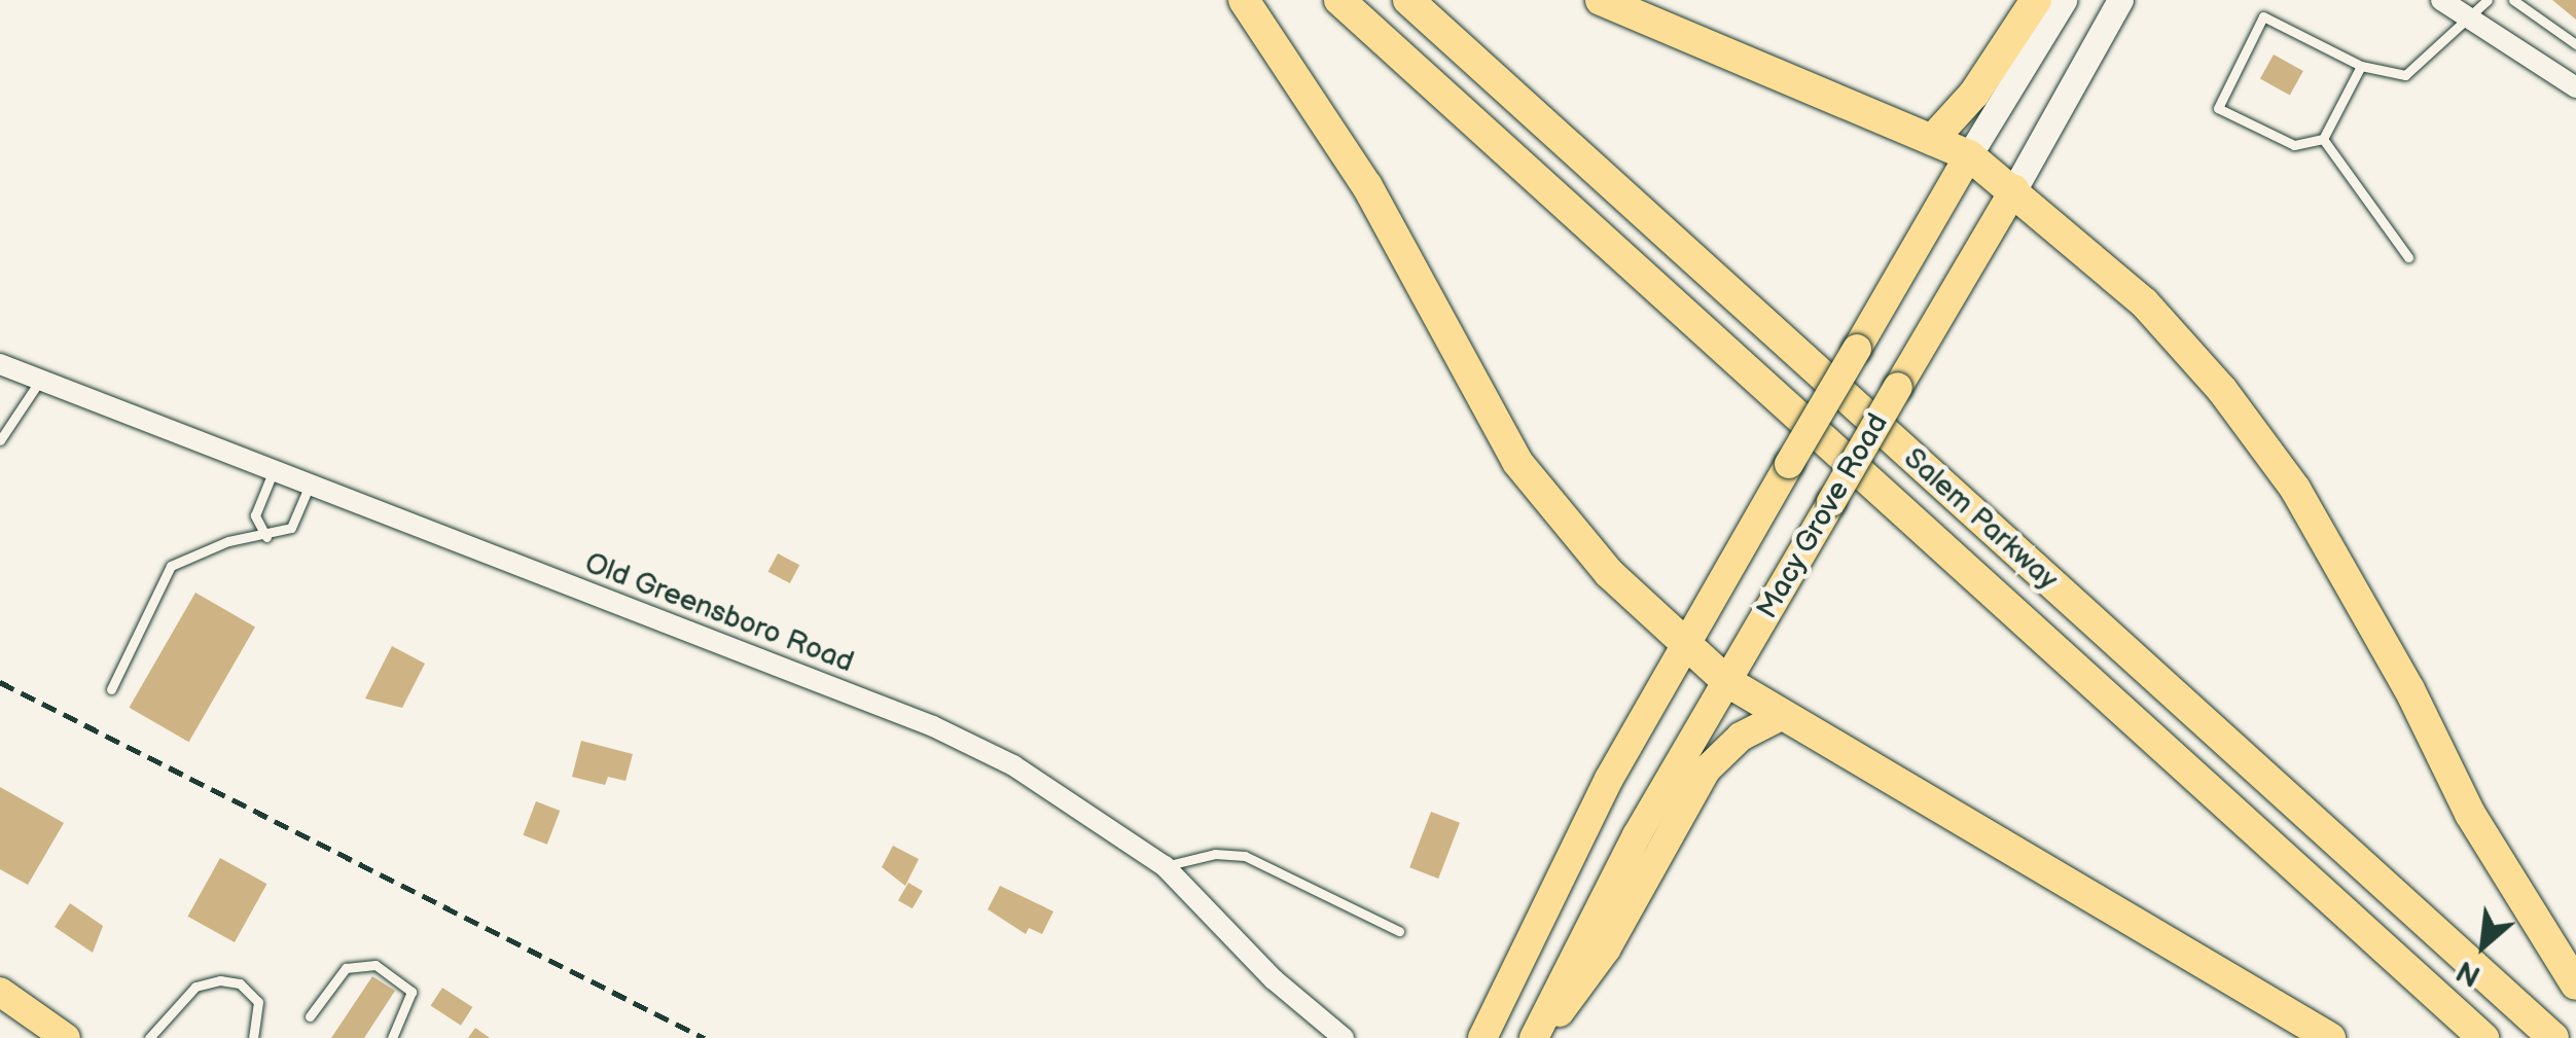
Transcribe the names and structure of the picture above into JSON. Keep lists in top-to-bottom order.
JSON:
{
  "streets": {
    "highway": ["Salem Parkway"],
    "main road": ["Macy Grove Road"],
    "street": ["Old Greensboro Road"]
  },
  "north": "bottom left"
}
